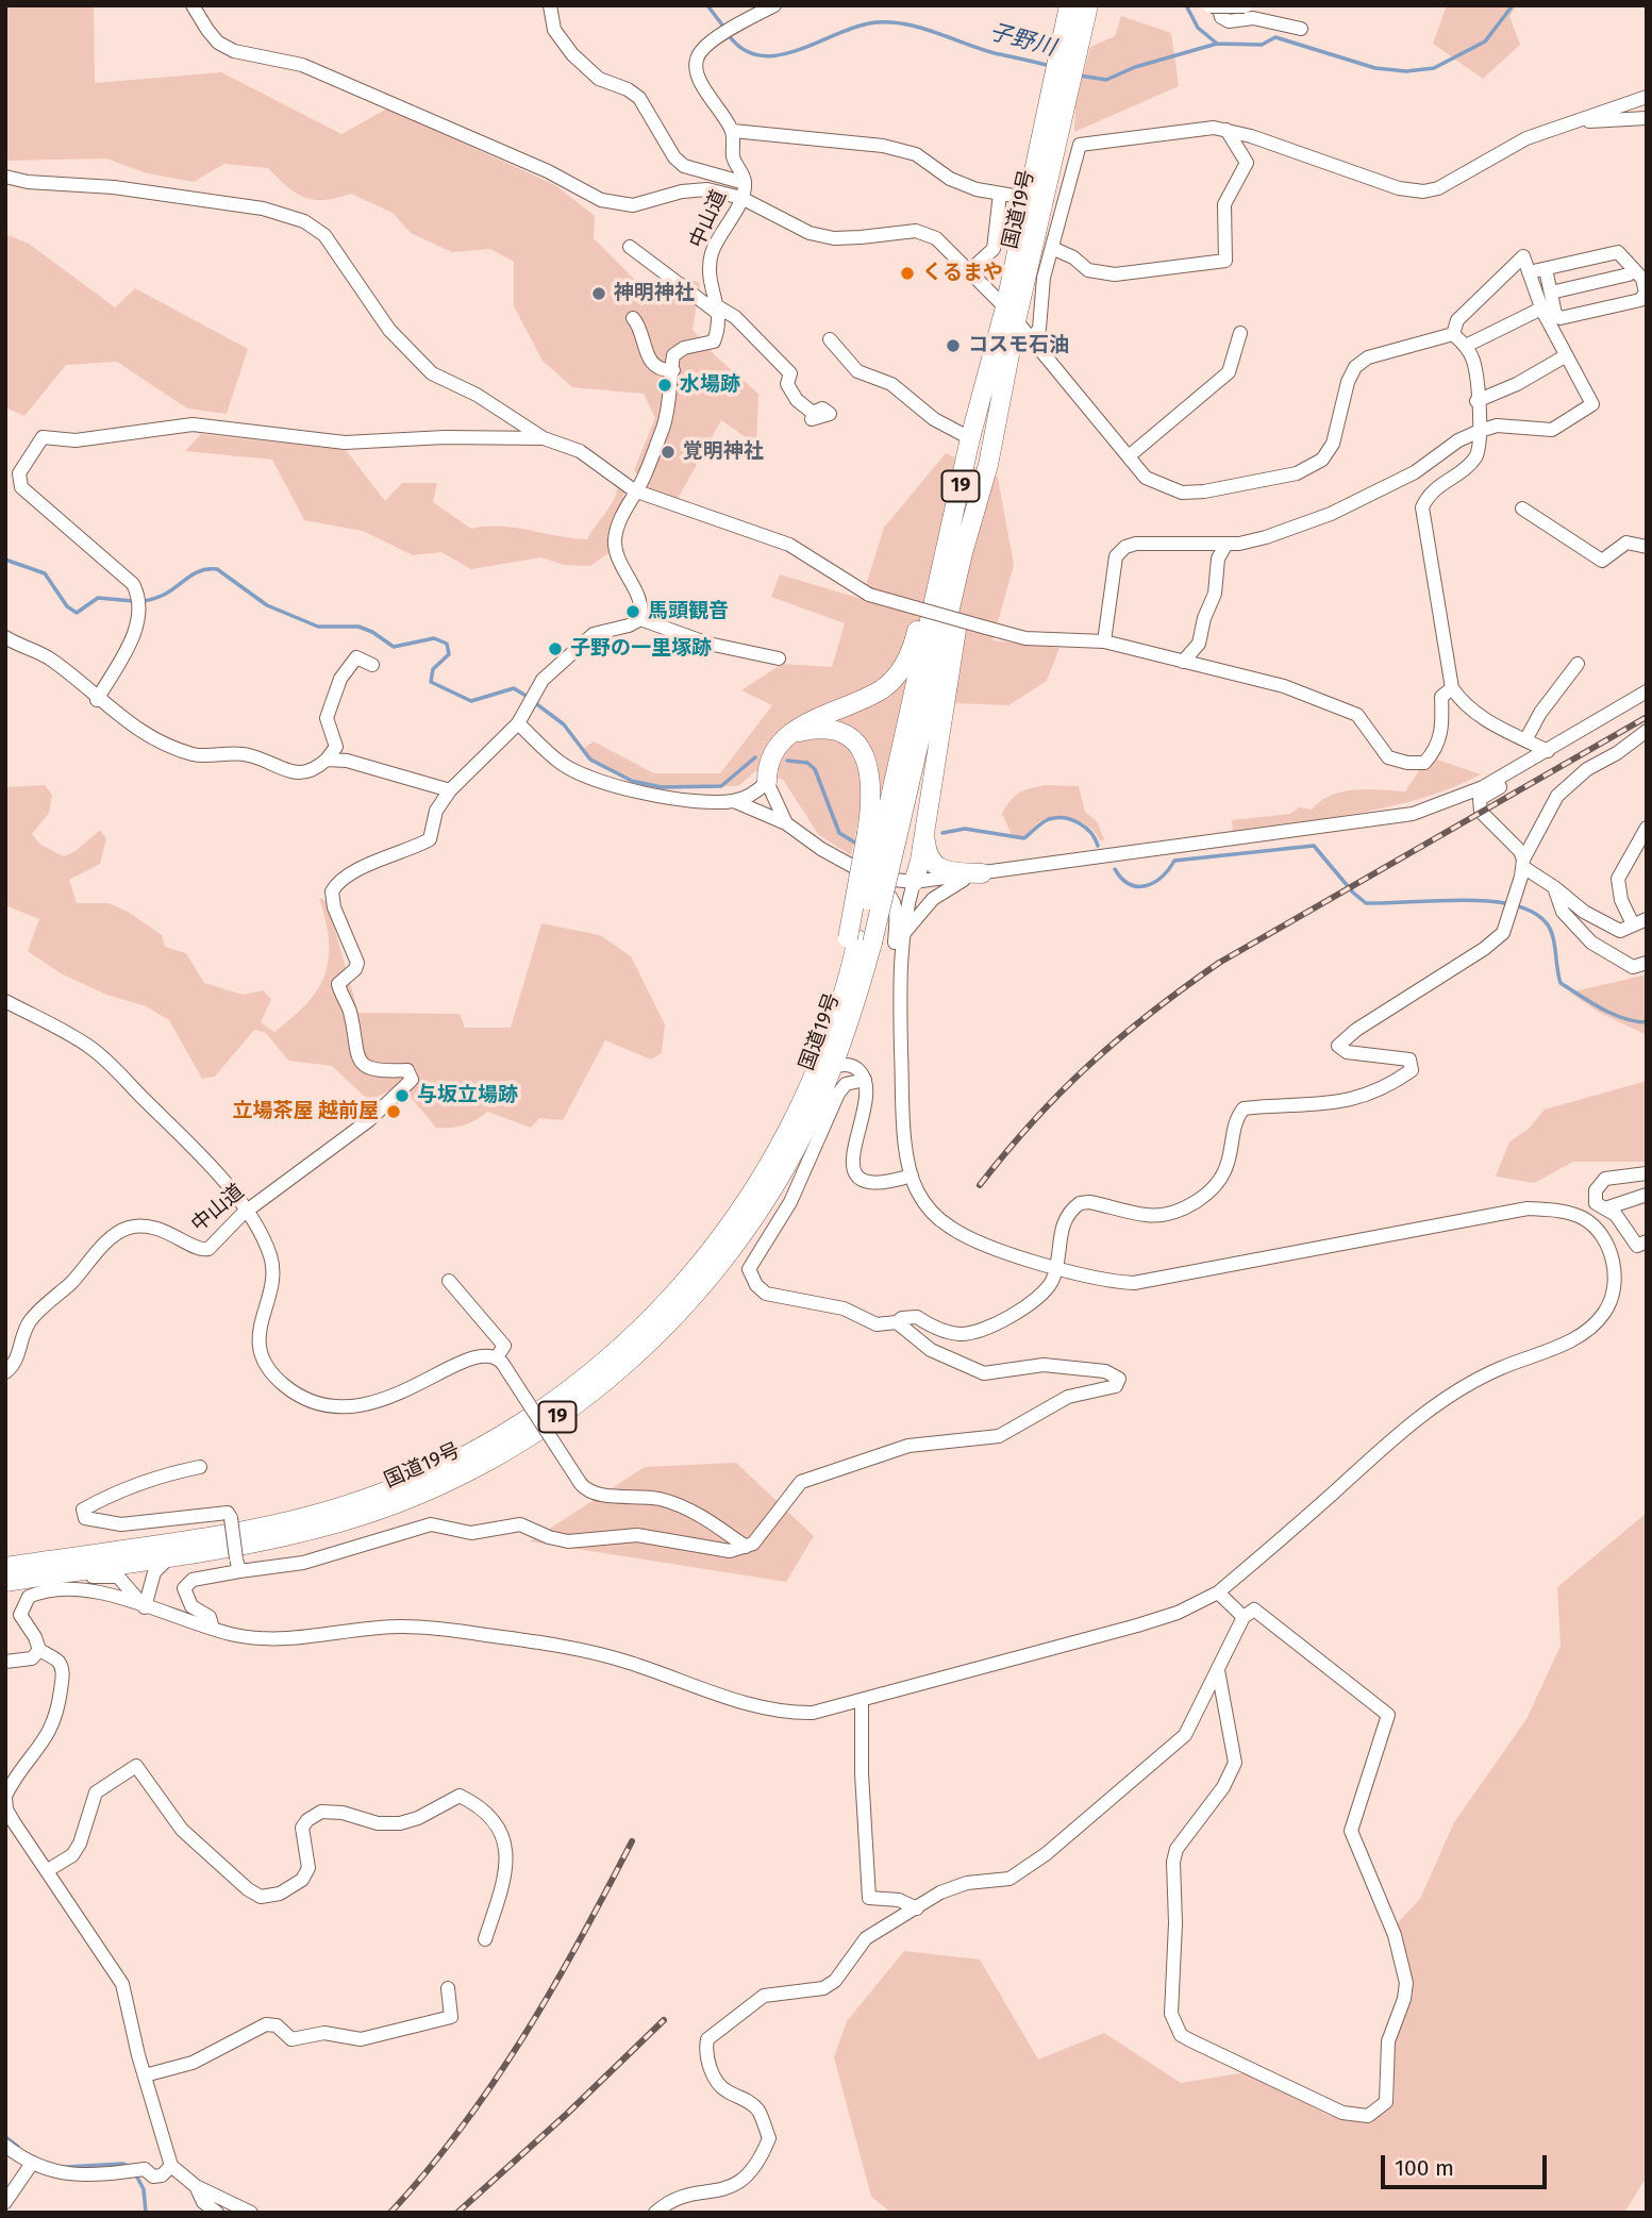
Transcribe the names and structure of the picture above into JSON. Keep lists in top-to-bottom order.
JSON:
{
  "streets": {
    "highway": ["国道19号", "19"],
    "street": ["中山道"]
  },
  "crossings": [
    ["国道19号", "19"]
  ],
  "water": ["子野川"],
  "places": [
    "くるまや",
    "神明神社",
    "コスモ石油",
    "水場跡",
    "覚明神社",
    "馬頭観音",
    "子野の一里塚跡",
    "与坂立場跡",
    "立場茶屋 越前屋"
  ],
  "scale_bar": "100 m"
}
